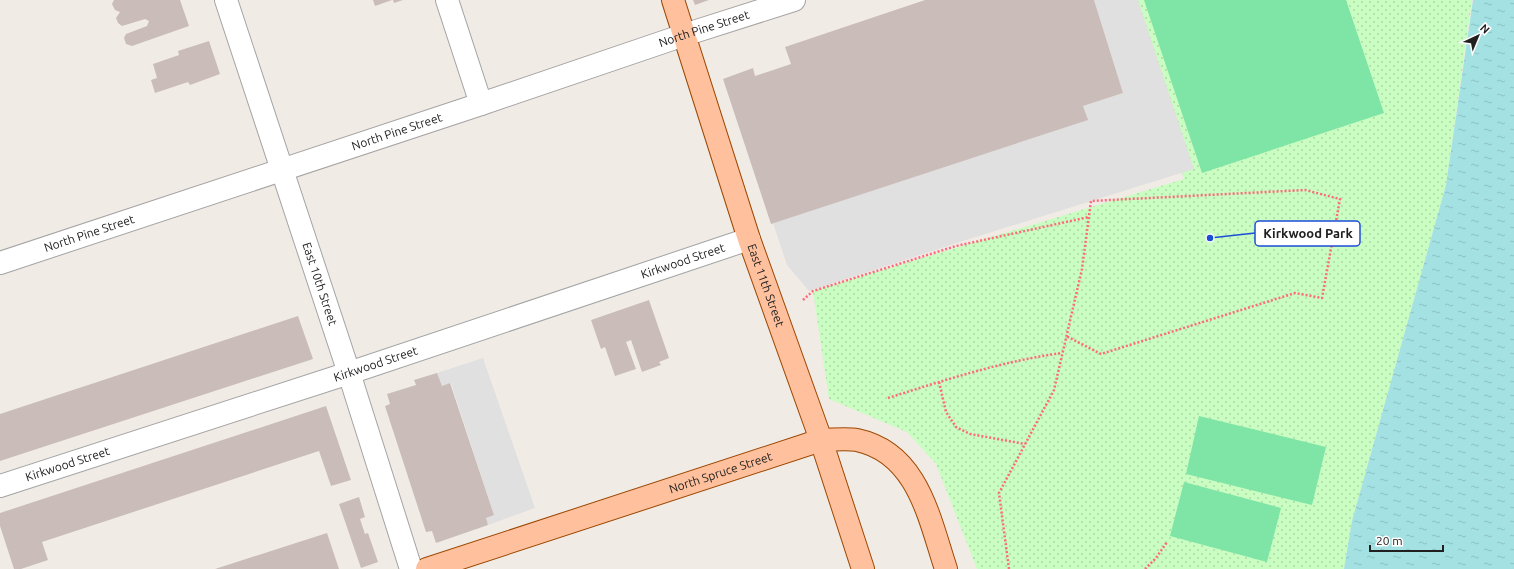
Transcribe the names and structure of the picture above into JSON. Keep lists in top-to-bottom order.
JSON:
{
  "streets": {
    "main road": ["East 11th Street", "North Spruce Street"],
    "street": ["North Pine Street", "Kirkwood Street", "East 10th Street"]
  },
  "crossings": [
    ["North Pine Street", "East 10th Street"],
    ["North Pine Street", "East 11th Street"],
    ["Kirkwood Street", "East 10th Street"],
    ["Kirkwood Street", "East 11th Street"],
    ["East 11th Street", "North Spruce Street"]
  ],
  "places": ["Kirkwood Park"],
  "scale_bar": "20 m",
  "north": "top right"
}
